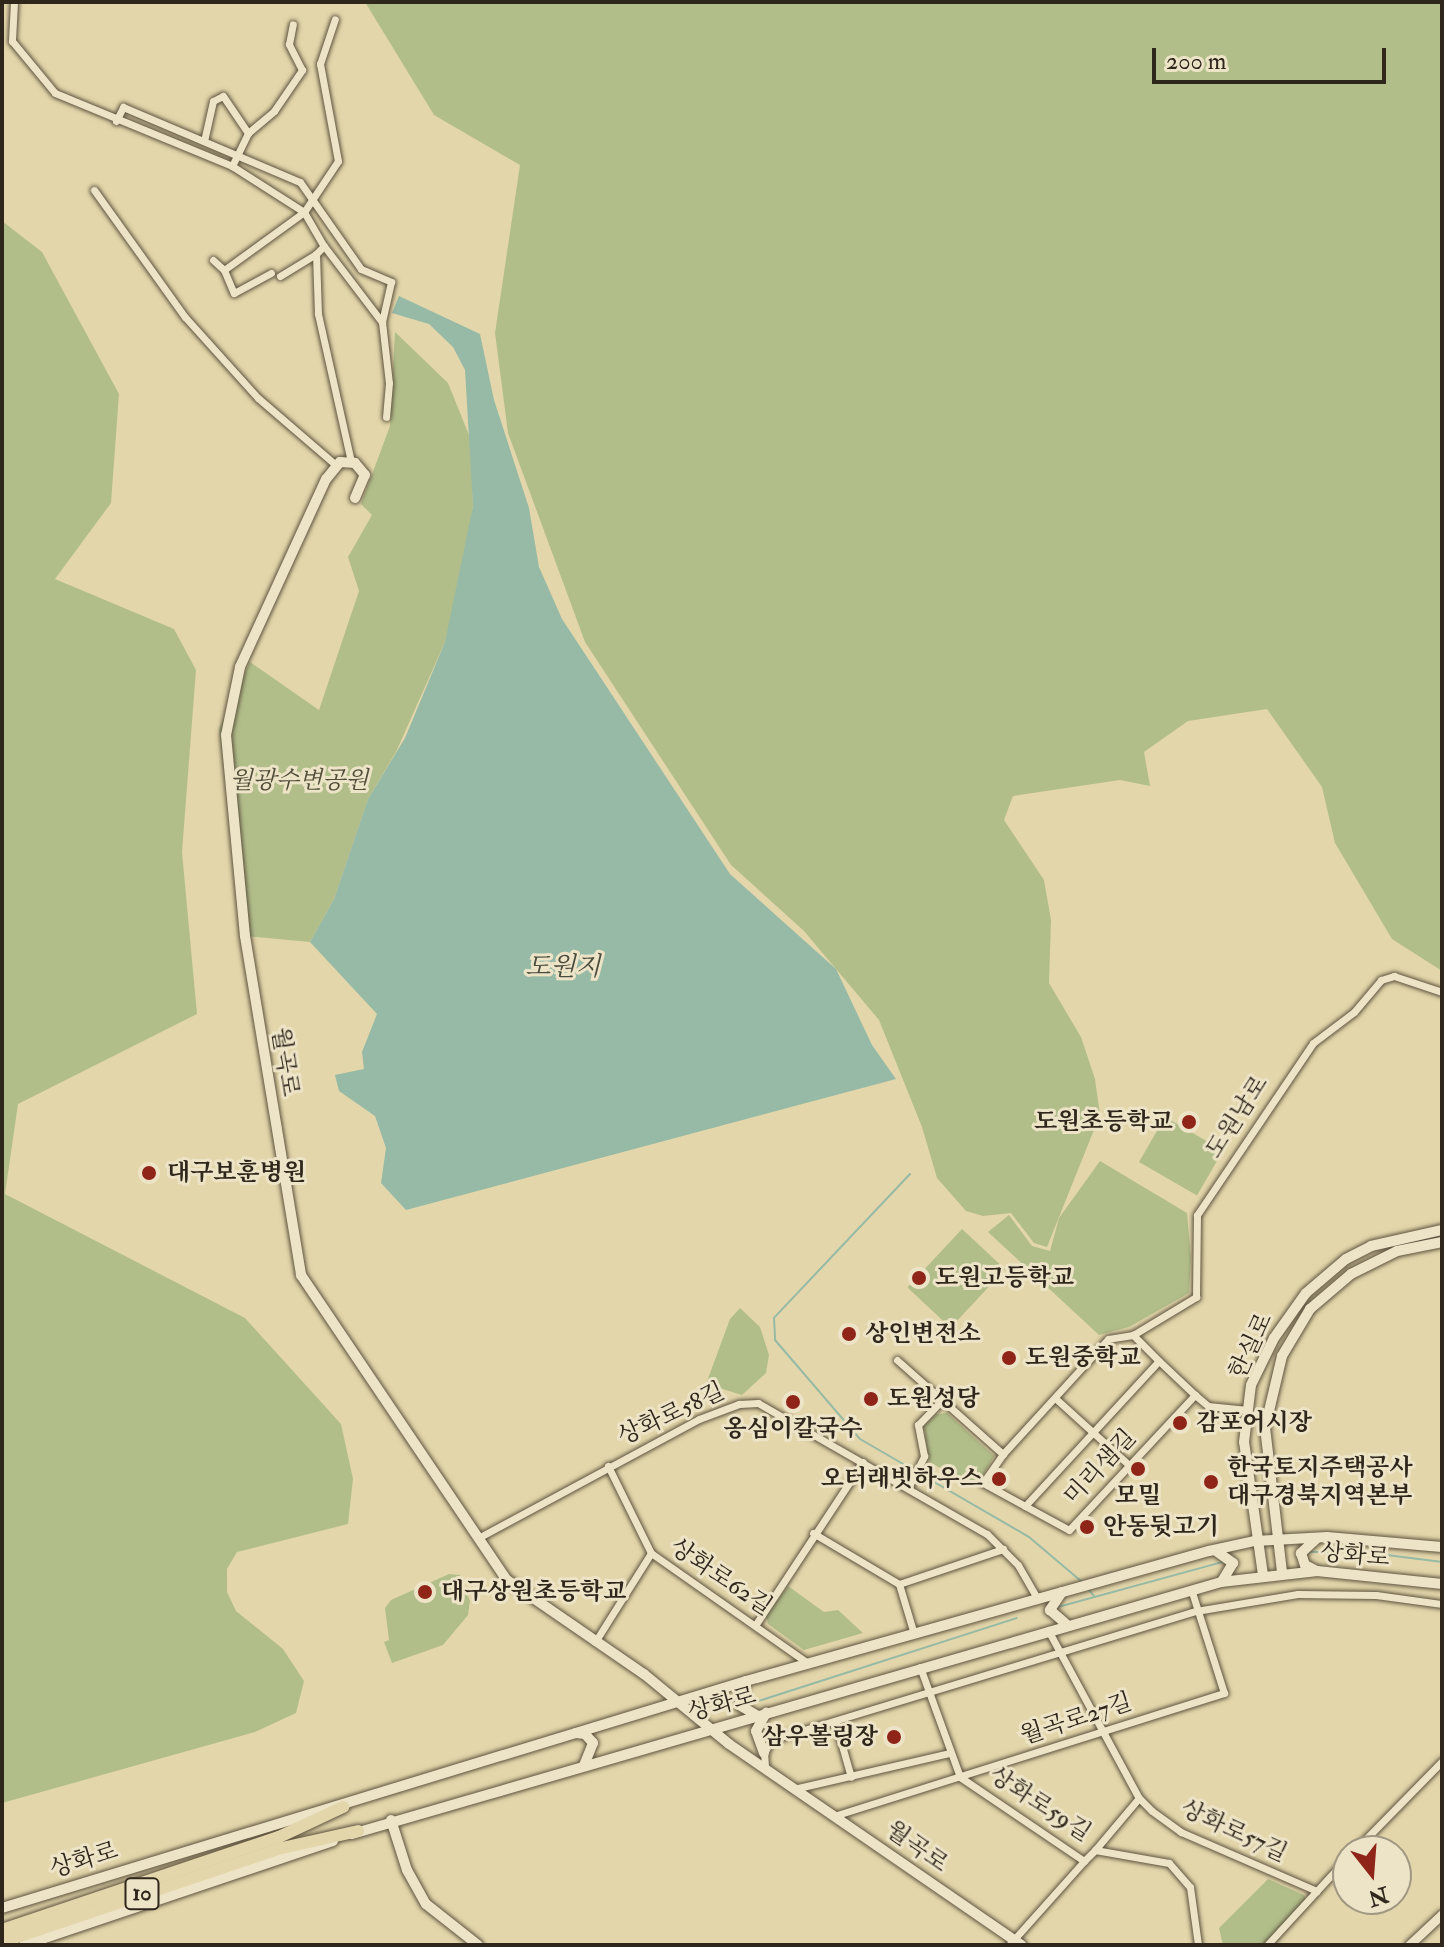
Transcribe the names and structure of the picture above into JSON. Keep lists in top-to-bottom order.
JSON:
{
  "streets": {
    "highway": ["10"],
    "main road": ["월곡로", "한실로", "상화로"],
    "street": [
      "도원남로",
      "상화로58길",
      "미리샘길",
      "상화로62길",
      "월곡로27길",
      "상화로59길",
      "상화로57길"
    ]
  },
  "crossings": [
    ["월곡로", "상화로58길"],
    ["월곡로", "상화로"],
    ["월곡로", "월곡로27길"],
    ["월곡로", "상화로59길"],
    ["도원남로", "미리샘길"],
    ["한실로", "상화로"],
    ["상화로58길", "상화로"],
    ["상화로58길", "상화로62길"],
    ["상화로", "상화로62길"],
    ["상화로", "월곡로27길"],
    ["상화로", "상화로59길"],
    ["상화로", "상화로57길"],
    ["월곡로27길", "상화로59길"],
    ["월곡로27길", "상화로57길"]
  ],
  "water": ["도원지"],
  "parks": ["월광수변공원"],
  "places": [
    "도원초등학교",
    "대구보훈병원",
    "도원고등학교",
    "상인변전소",
    "도원중학교",
    "도원성당",
    "옹심이칼국수",
    "감포어시장",
    "모밀",
    "오터래빗하우스",
    "한국토지주택공사 대구경북지역본부",
    "안동뒷고기",
    "대구상원초등학교",
    "삼우볼링장"
  ],
  "scale_bar": "200 m",
  "north": "bottom"
}
